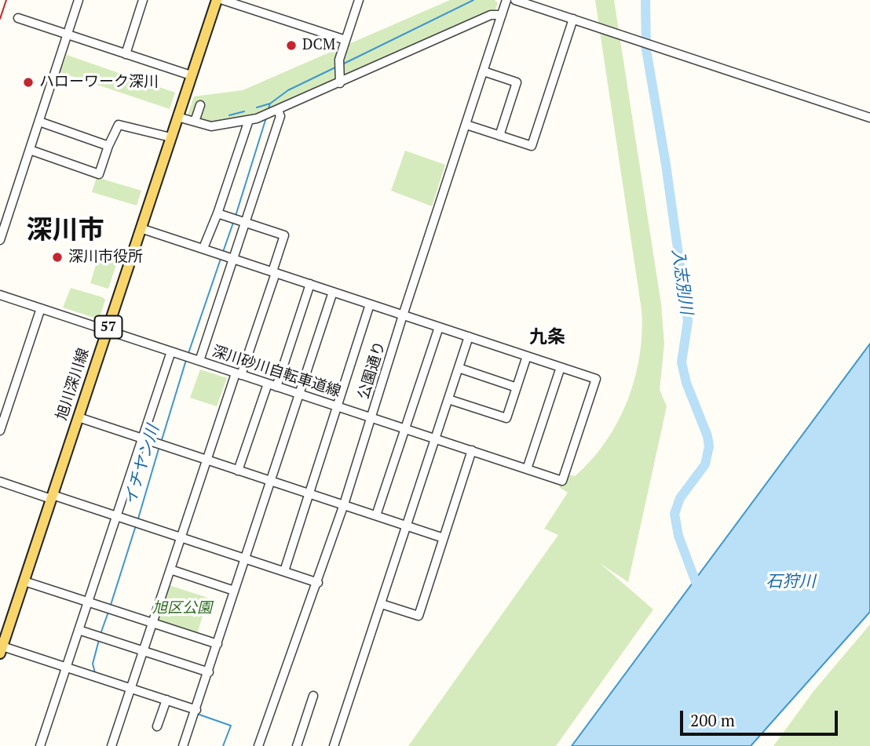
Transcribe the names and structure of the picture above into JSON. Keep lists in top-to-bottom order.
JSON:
{
  "streets": {
    "main road": ["57", "旭川深川線"],
    "street": ["公園通り", "深川砂川自転車道線"]
  },
  "crossings": [
    ["公園通り", "深川砂川自転車道線"],
    ["深川砂川自転車道線", "旭川深川線"]
  ],
  "districts": ["深川市", "九条"],
  "water": ["入志別川", "イチヤン川", "石狩川"],
  "parks": ["旭区公園"],
  "places": ["DCM", "ハローワーク深川", "深川市役所"],
  "scale_bar": "200 m"
}
